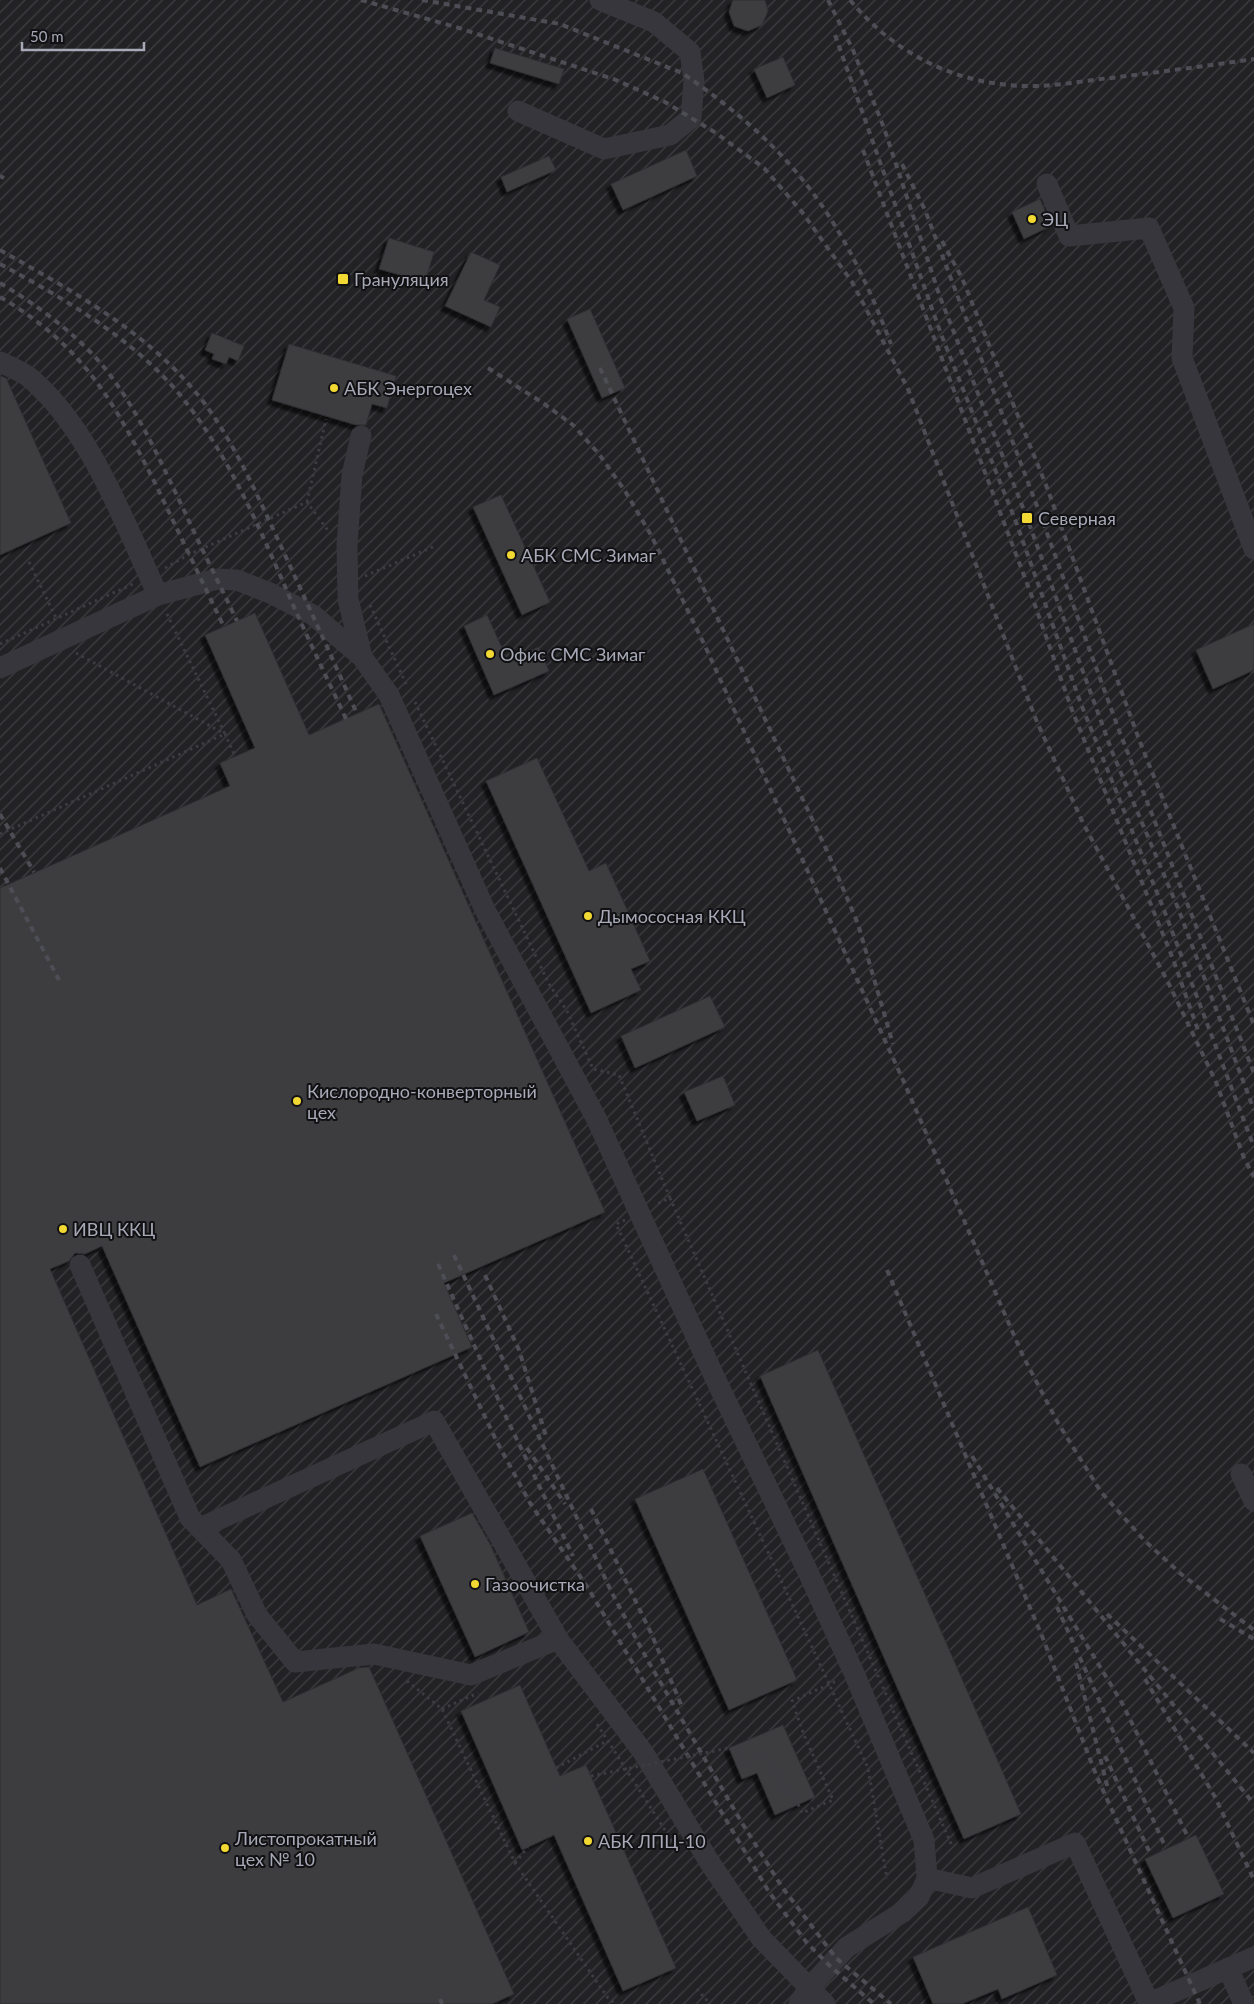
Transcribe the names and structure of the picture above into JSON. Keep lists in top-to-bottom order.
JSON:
{
  "places": {
    "other": [
      "ЭЦ",
      "АБК Энергоцех",
      "АБК СМС Зимаг",
      "Офис СМС Зимаг",
      "Дымососная ККЦ",
      "Кислородно-конверторный цех",
      "ИВЦ ККЦ",
      "Газоочистка",
      "АБК ЛПЦ-10",
      "Листопрокатный цех № 10"
    ],
    "transit": ["Грануляция", "Северная"]
  },
  "scale_bar": "50 m"
}
